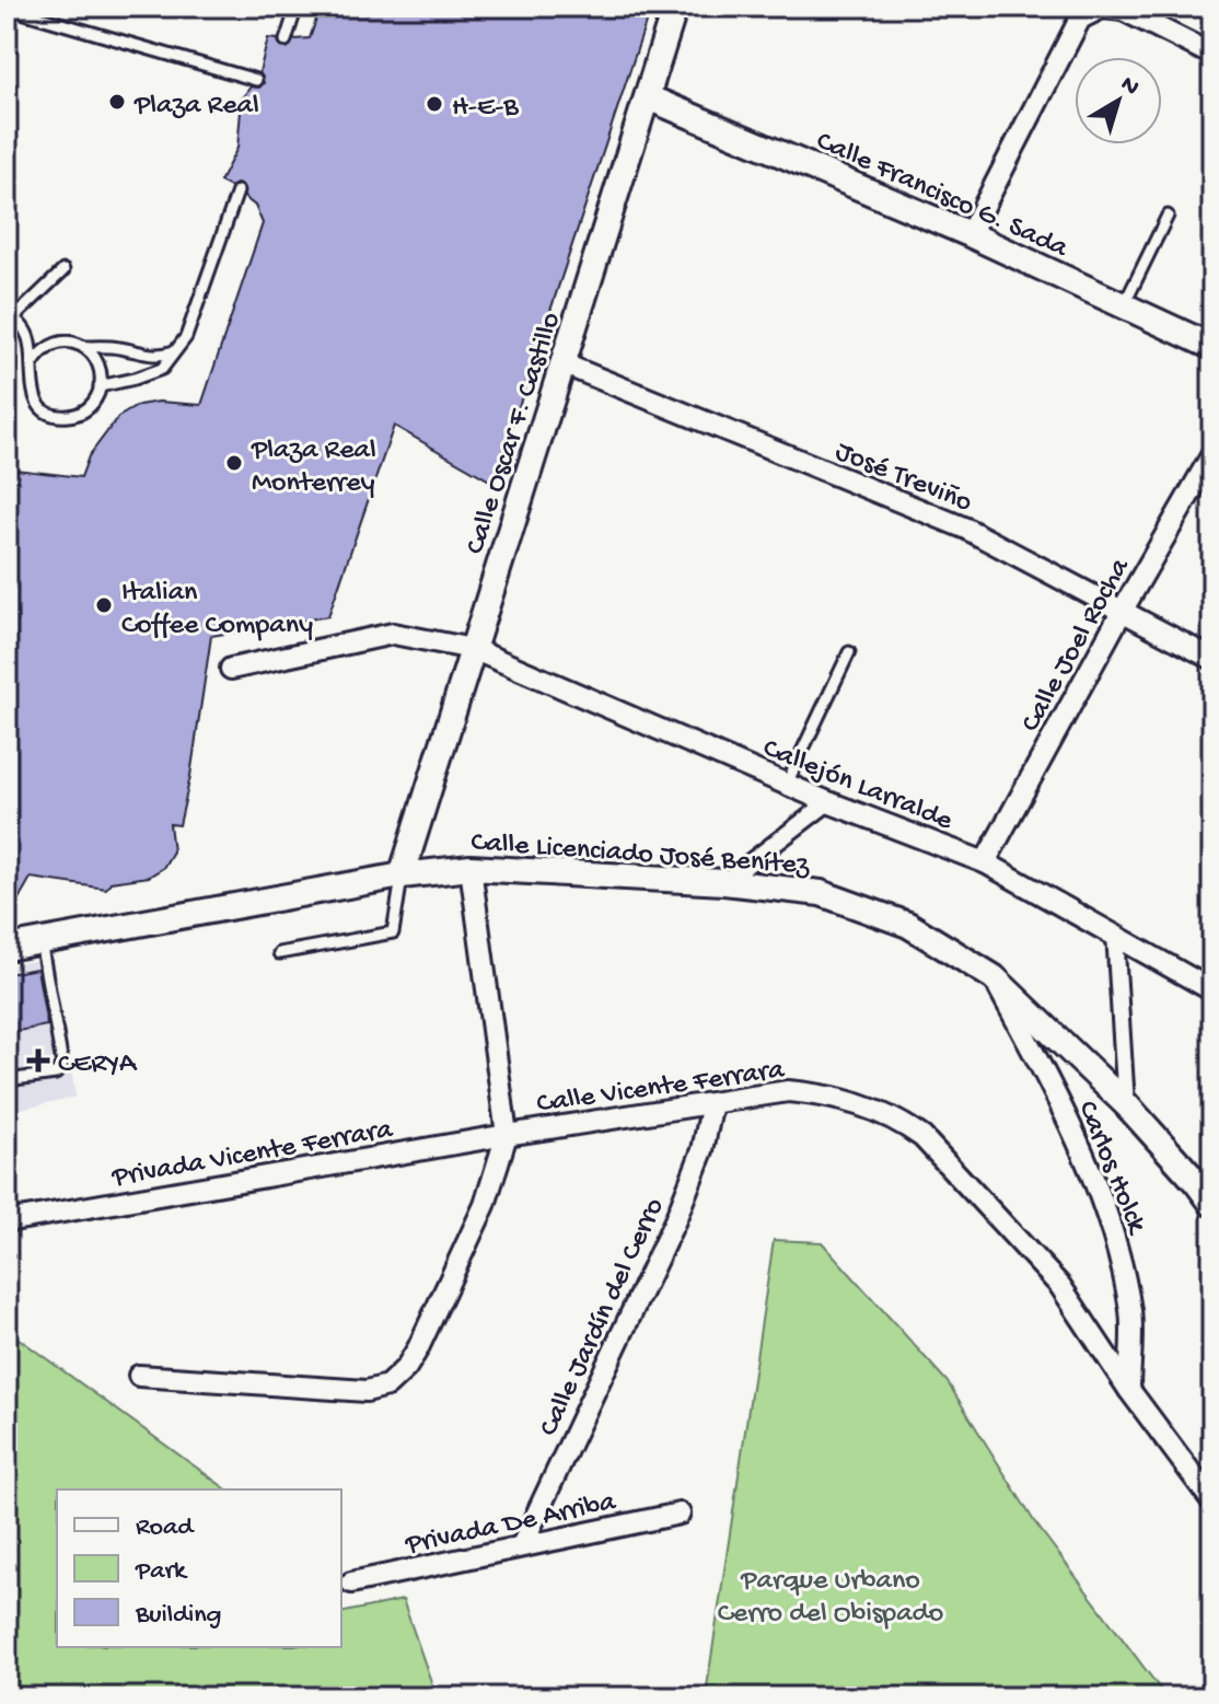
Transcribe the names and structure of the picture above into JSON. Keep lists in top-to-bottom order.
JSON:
{
  "streets": {
    "street": [
      "Calle Francisco G. Sada",
      "Calle Oscar F. Castillo",
      "José Treviño",
      "Calle Joel Rocha",
      "Callejón Larralde",
      "Calle Licenciado José Benítez",
      "Calle Vicente Ferrara",
      "Privada Vicente Ferrara",
      "Carlos Holck",
      "Calle Jardín del Cerro",
      "Privada De Arriba"
    ]
  },
  "crossings": [
    ["Calle Francisco G. Sada", "Calle Oscar F. Castillo"],
    ["Calle Oscar F. Castillo", "José Treviño"],
    ["Calle Oscar F. Castillo", "Callejón Larralde"],
    ["Calle Oscar F. Castillo", "Calle Licenciado José Benítez"],
    ["José Treviño", "Calle Joel Rocha"],
    ["Calle Joel Rocha", "Callejón Larralde"],
    ["Calle Licenciado José Benítez", "Carlos Holck"],
    ["Calle Vicente Ferrara", "Privada Vicente Ferrara"],
    ["Calle Vicente Ferrara", "Carlos Holck"],
    ["Calle Vicente Ferrara", "Calle Jardín del Cerro"],
    ["Calle Jardín del Cerro", "Privada De Arriba"]
  ],
  "parks": ["Parque Urbano Cerro del Obispado"],
  "places": {
    "other": [
      "Plaza Real",
      "H-E-B",
      "Plaza Real Monterrey",
      "Italian Coffee Company"
    ],
    "health": ["CERYA"]
  },
  "legend": ["Road", "Park", "Building"],
  "north": "top right"
}
